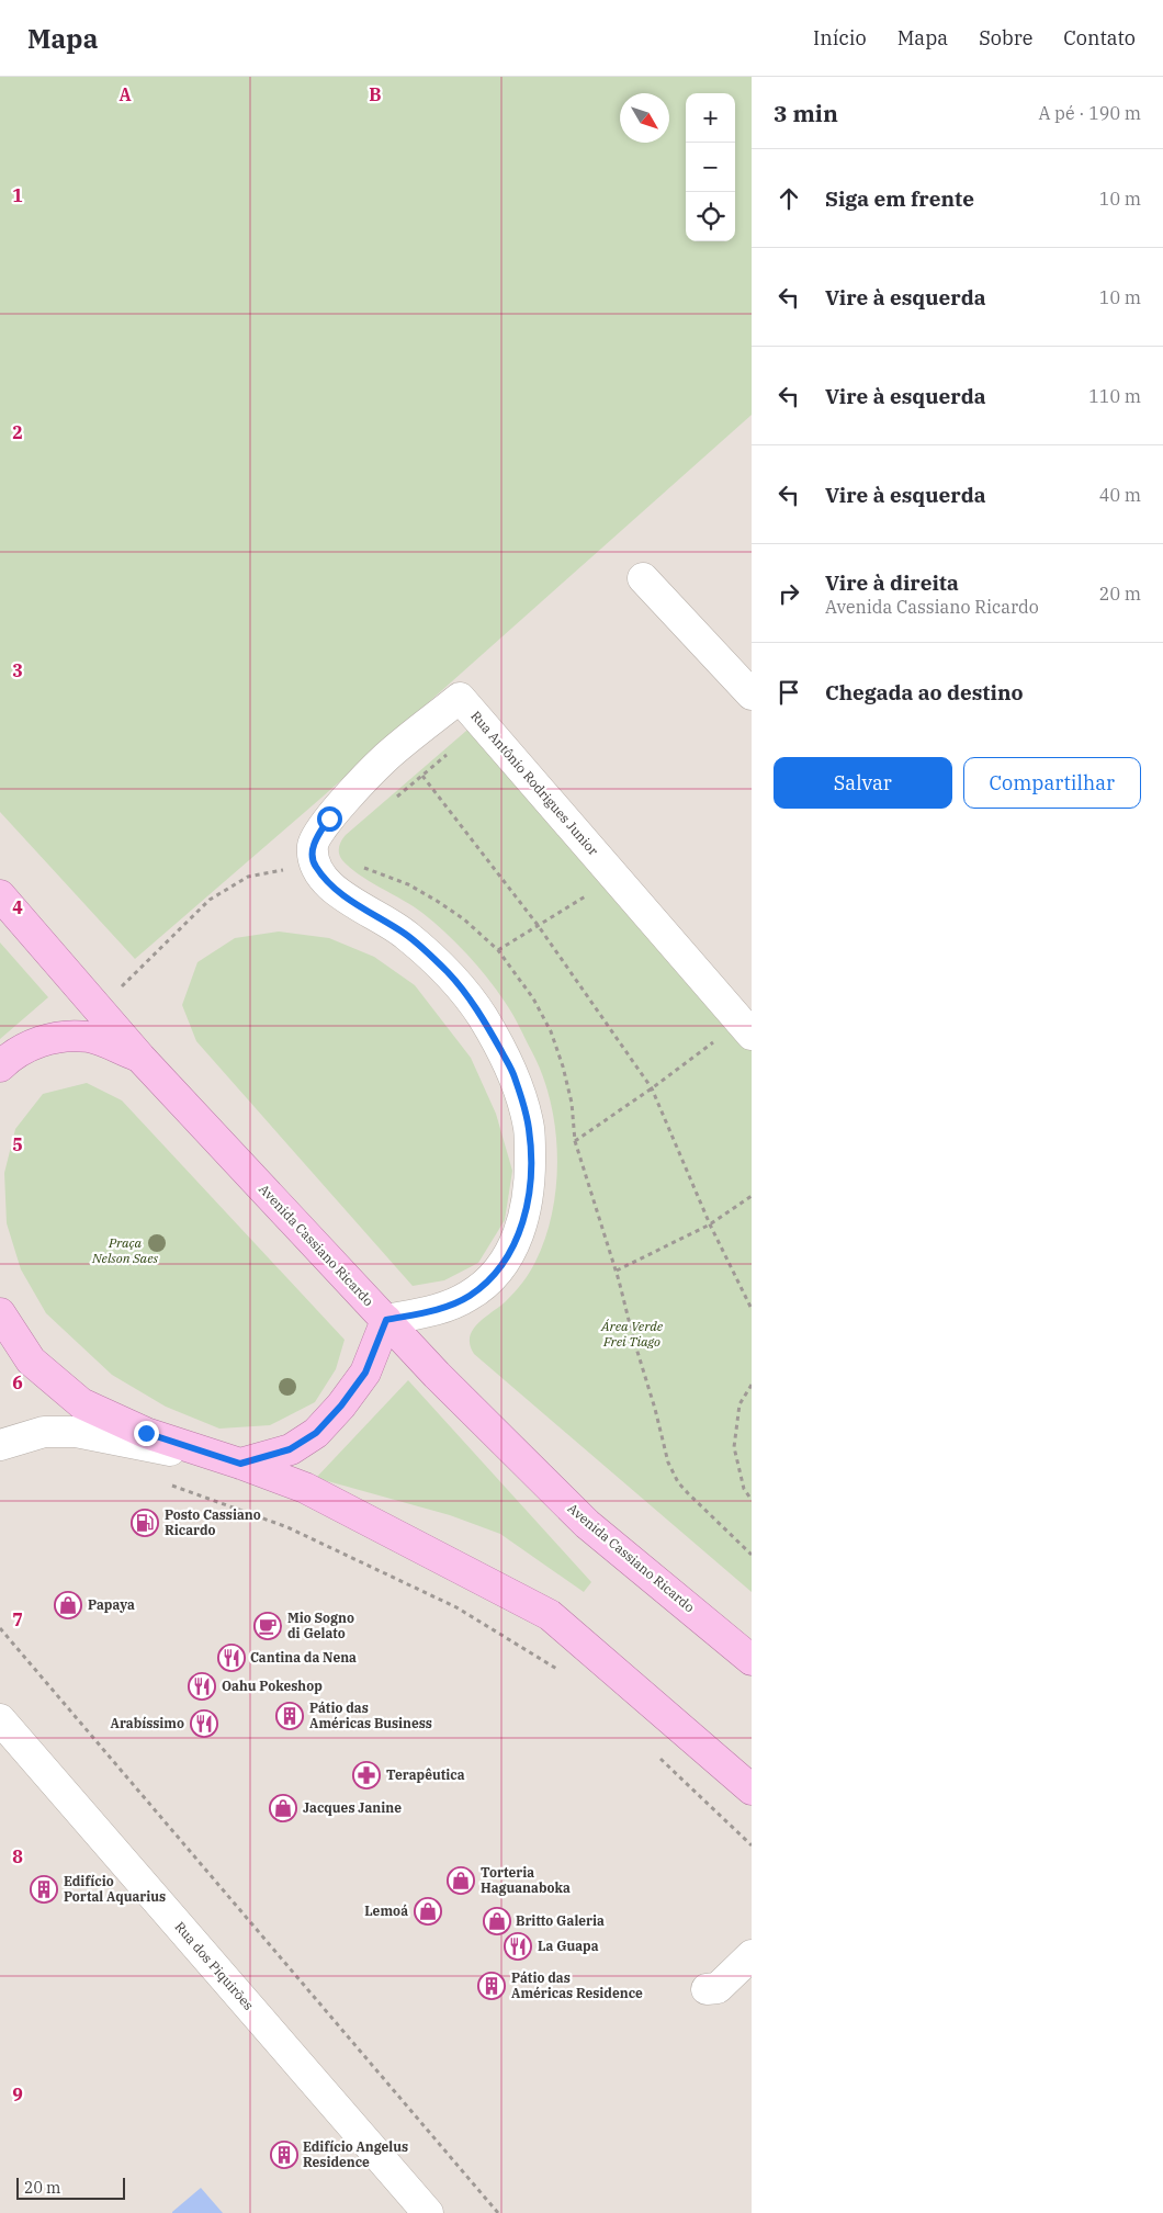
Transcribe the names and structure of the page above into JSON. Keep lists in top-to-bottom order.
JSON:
{
  "streets": {
    "main road": ["Avenida Cassiano Ricardo"],
    "street": ["Rua Antônio Rodrigues Junior", "Rua dos Piquirões"]
  },
  "parks": ["Praça Nelson Saes", "Área Verde Frei Tiago"],
  "places": {
    "fuel station": ["Posto Cassiano Ricardo"],
    "shop": [
      "Papaya",
      "Jacques Janine",
      "Torteria Haguanaboka",
      "Lemoá",
      "Britto Galeria"
    ],
    "cafe": ["Mio Sogno di Gelato"],
    "restaurant": [
      "Cantina da Nena",
      "Oahu Pokeshop",
      "Arabíssimo",
      "La Guapa"
    ],
    "building": [
      "Pátio das Américas Business",
      "Edifício Portal Aquarius",
      "Pátio das Américas Residence",
      "Edifício Angelus Residence"
    ],
    "pharmacy": ["Terapêutica"]
  },
  "scale_bar": "20 m",
  "north": "bottom right",
  "page": {
    "header": "Mapa",
    "nav": [
      "Início",
      "Mapa",
      "Sobre",
      "Contato"
    ],
    "heading": ["3 min", "A pé · 190 m"],
    "map_buttons": ["+", "−"],
    "list": [
      ["Siga em frente", "10 m"],
      ["Vire à esquerda", "10 m"],
      ["Vire à esquerda", "110 m"],
      ["Vire à esquerda", "40 m"],
      ["Vire à direita", "Avenida Cassiano Ricardo", "20 m"],
      "Chegada ao destino"
    ],
    "buttons": ["Salvar", "Compartilhar"],
    "scale": "20 m"
  },
  "grid": {
    "columns": ["A", "B"],
    "rows": [
      "1",
      "2",
      "3",
      "4",
      "5",
      "6",
      "7",
      "8",
      "9"
    ]
  }
}
